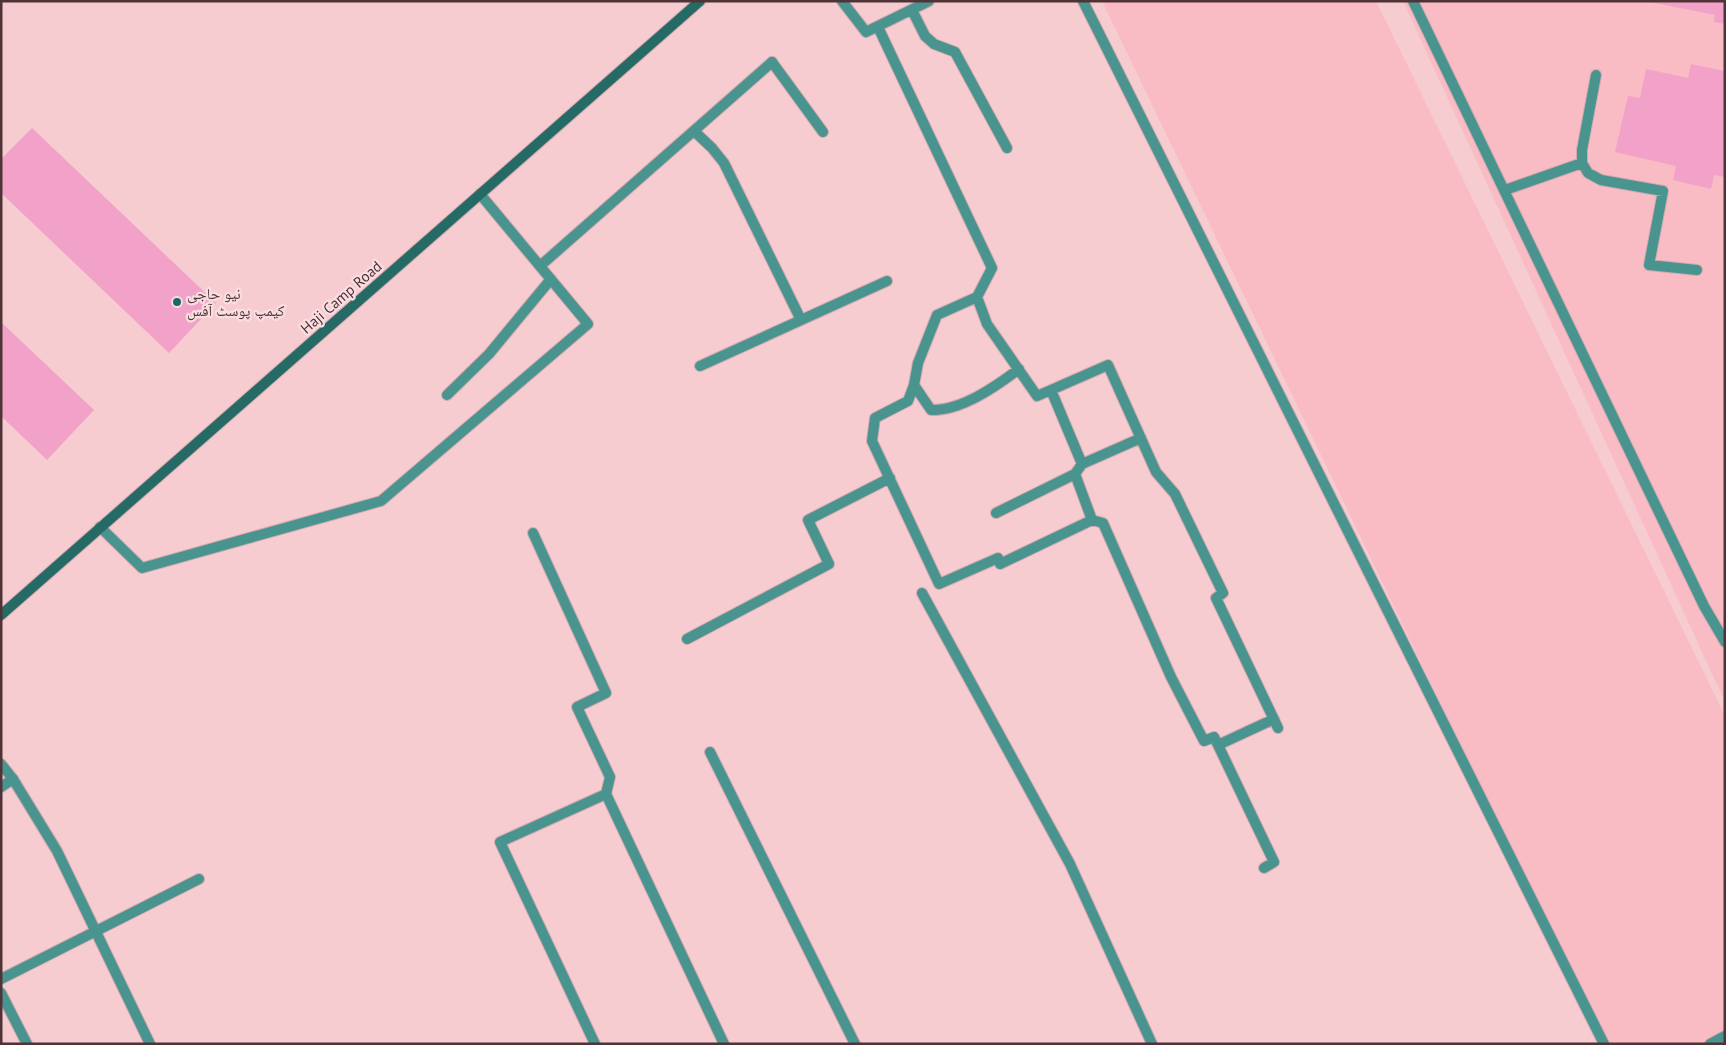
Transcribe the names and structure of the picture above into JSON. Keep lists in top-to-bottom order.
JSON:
{
  "streets": {
    "street": ["Haji Camp Road"]
  },
  "places": ["نیو حاجی کیمپ پوسٹ آفس"]
}
